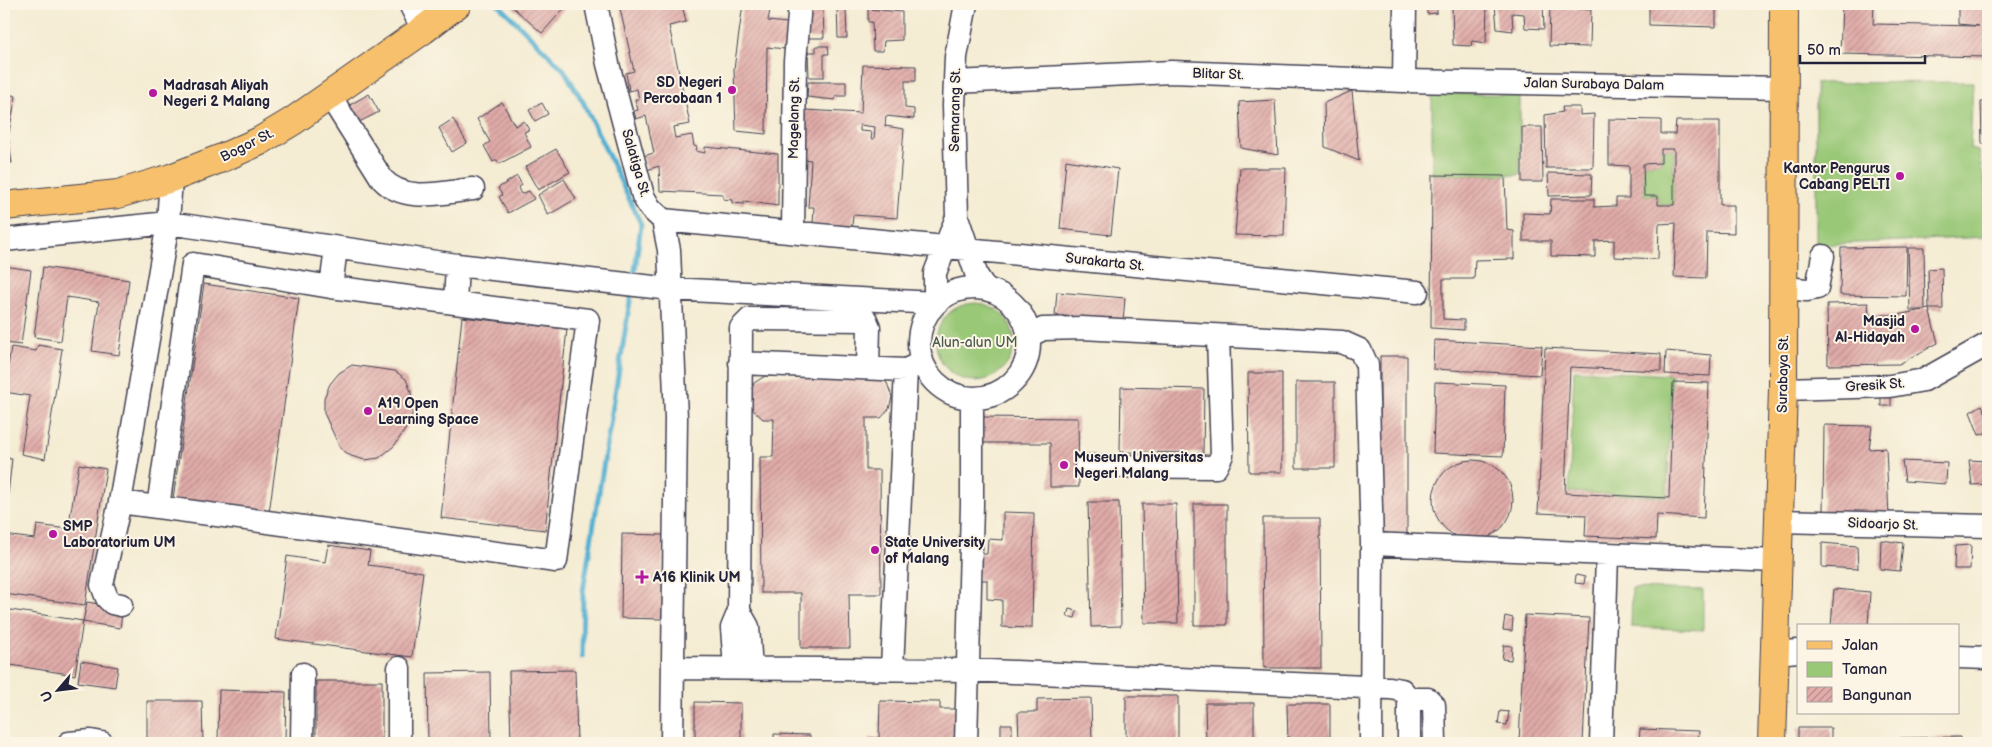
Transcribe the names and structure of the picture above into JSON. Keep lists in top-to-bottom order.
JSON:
{
  "streets": {
    "main road": ["Bogor St.", "Surabaya St."],
    "street": [
      "Blitar St.",
      "Jalan Surabaya Dalam",
      "Semarang St.",
      "Magelang St.",
      "Salatiga St.",
      "Surakarta St.",
      "Gresik St.",
      "Sidoarjo St."
    ]
  },
  "crossings": [
    ["Blitar St.", "Jalan Surabaya Dalam"],
    ["Blitar St.", "Semarang St."],
    ["Jalan Surabaya Dalam", "Surabaya St."],
    ["Magelang St.", "Surakarta St."],
    ["Surabaya St.", "Gresik St."],
    ["Surabaya St.", "Sidoarjo St."]
  ],
  "parks": ["Alun-alun UM"],
  "places": {
    "other": [
      "SD Negeri Percobaan 1",
      "Madrasah Aliyah Negeri 2 Malang",
      "Kantor Pengurus Cabang PELTI",
      "Masjid Al-Hidayah",
      "A19 Open Learning Space",
      "Museum Universitas Negeri Malang",
      "SMP Laboratorium UM",
      "State University of Malang"
    ],
    "health": ["A16 Klinik UM"]
  },
  "legend": ["Jalan", "Taman", "Bangunan"],
  "scale_bar": "50 m",
  "north": "bottom left"
}
